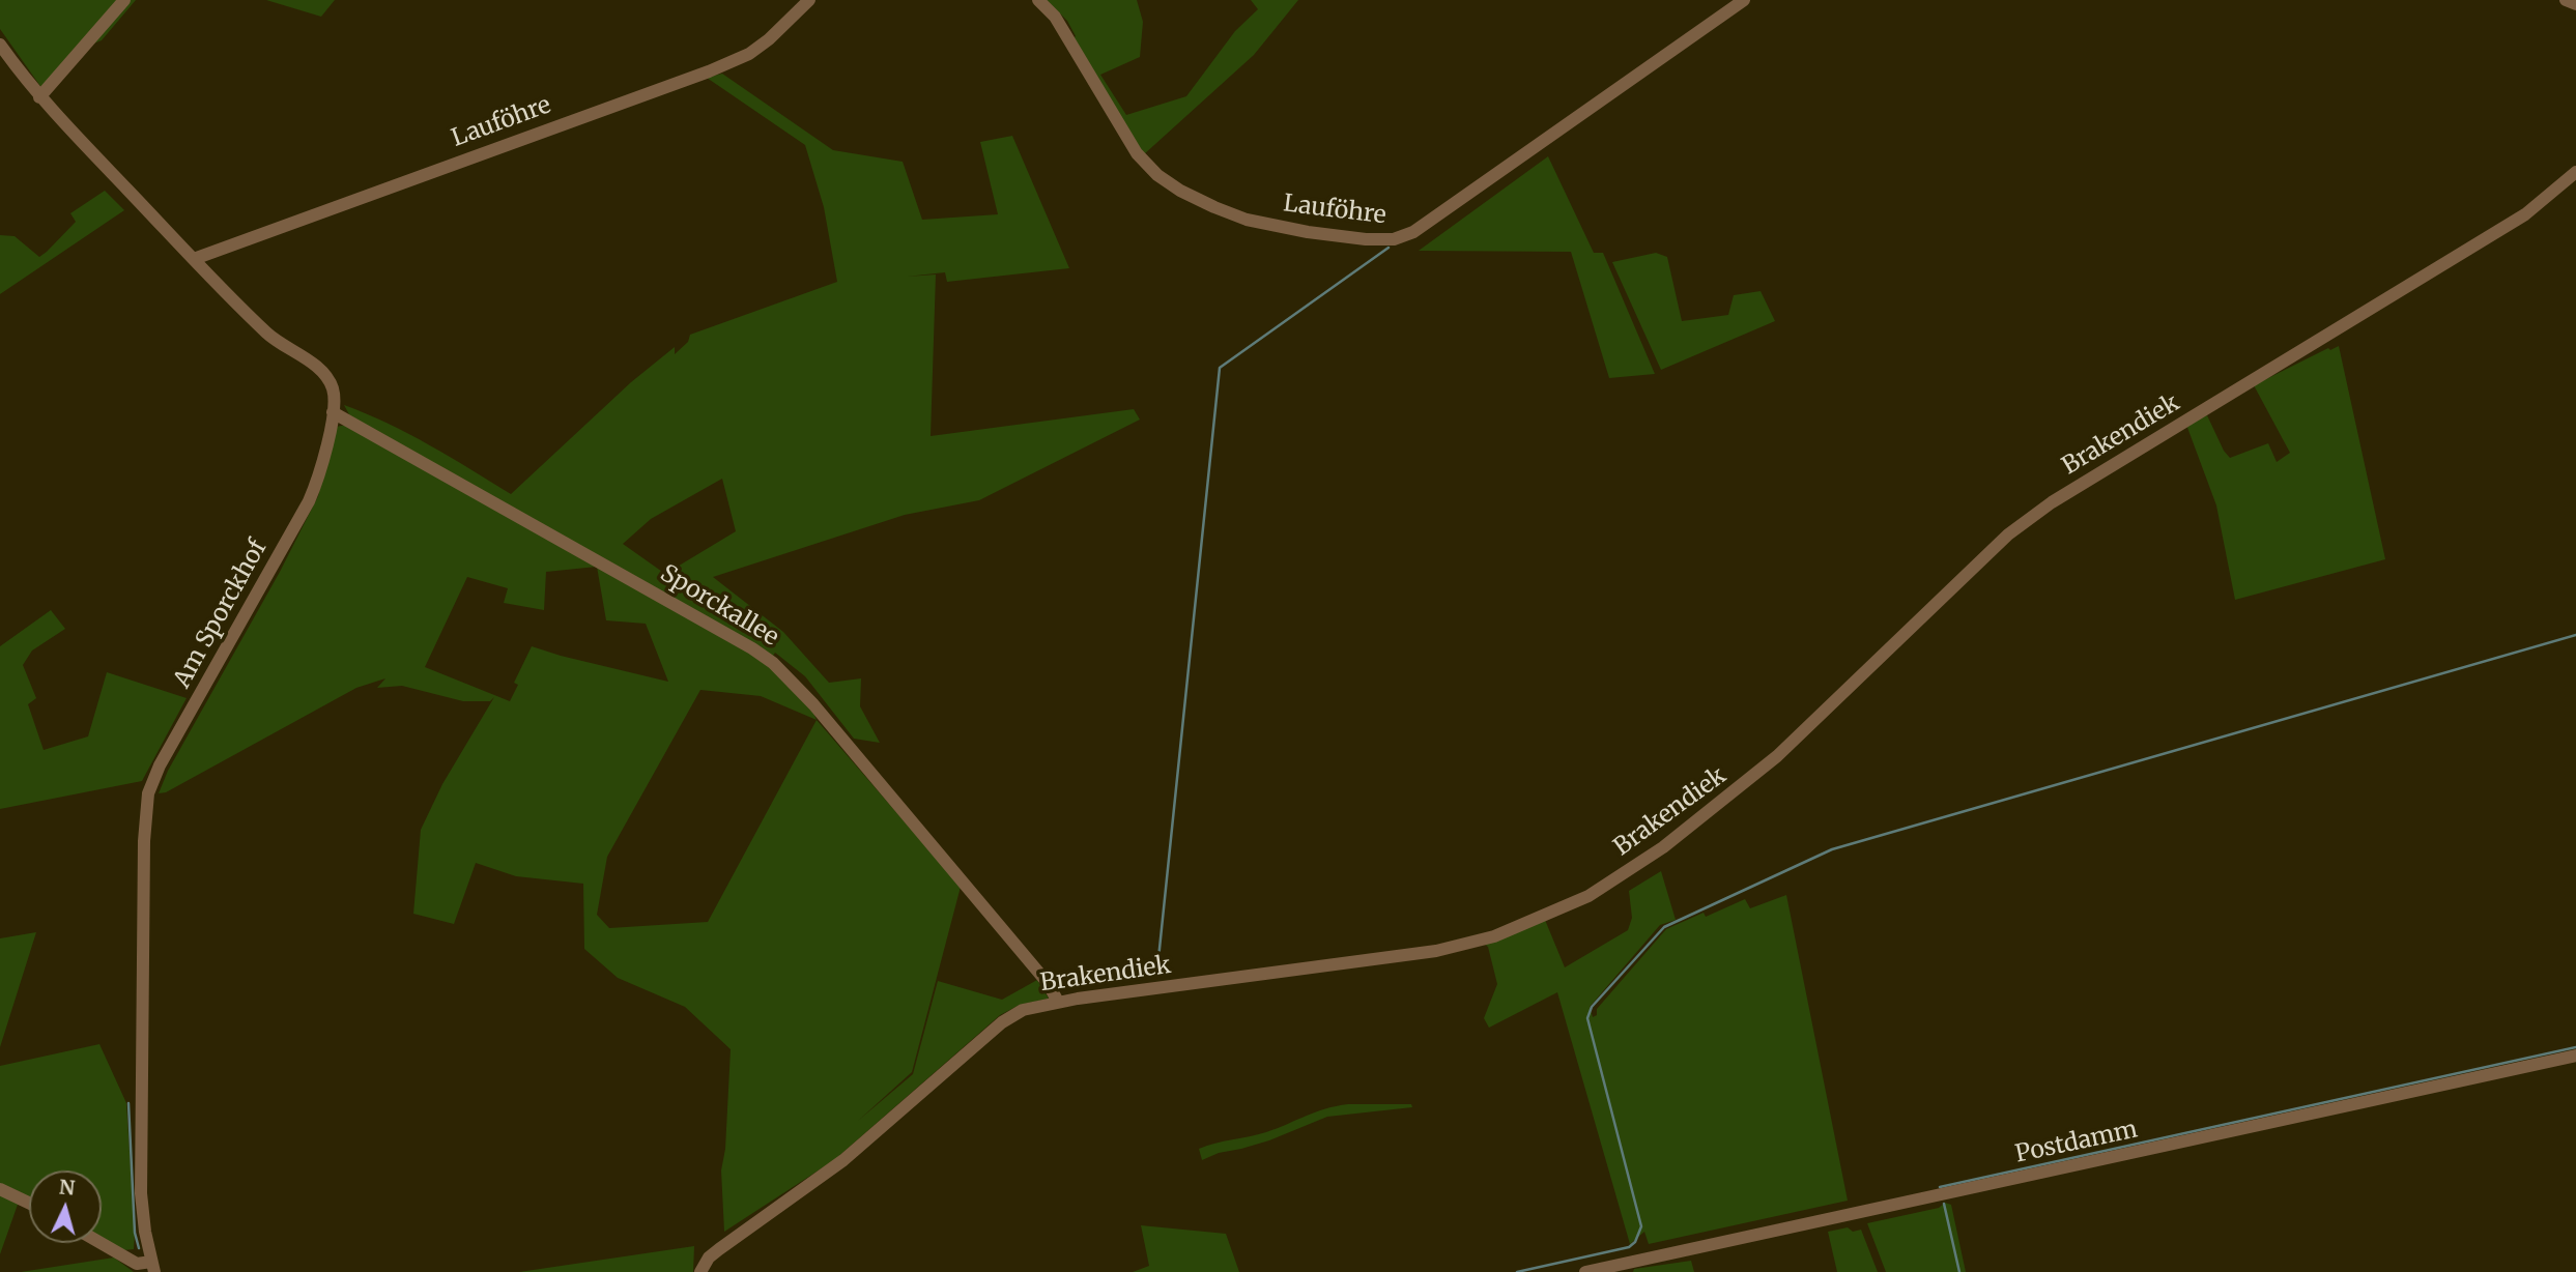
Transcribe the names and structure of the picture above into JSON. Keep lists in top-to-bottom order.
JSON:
{
  "streets": {
    "street": [
      "Lauföhre",
      "Brakendiek",
      "Sporckallee",
      "Am Sporckhof",
      "Postdamm"
    ]
  },
  "crossings": [
    ["Lauföhre", "Am Sporckhof"],
    ["Brakendiek", "Sporckallee"],
    ["Sporckallee", "Am Sporckhof"]
  ],
  "north": "top"
}
